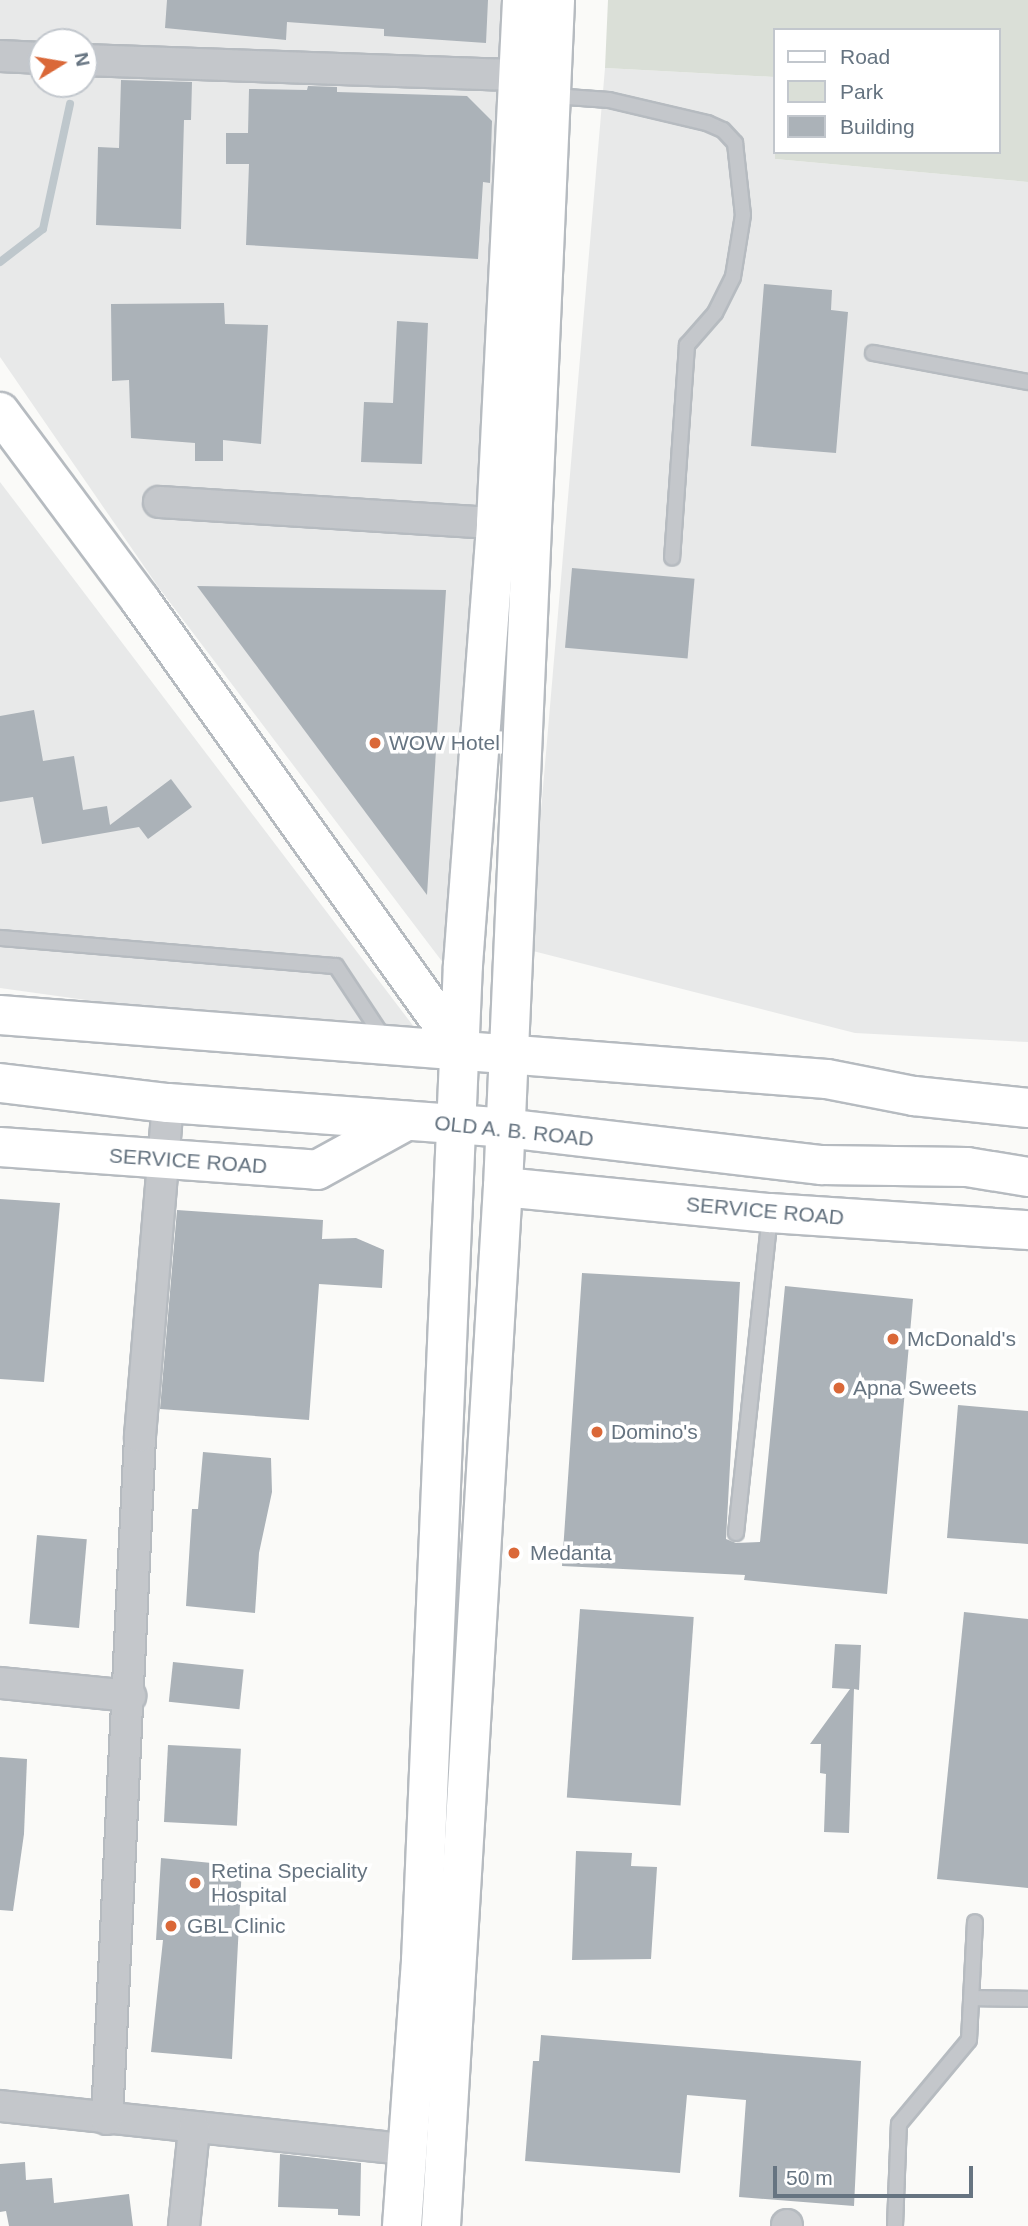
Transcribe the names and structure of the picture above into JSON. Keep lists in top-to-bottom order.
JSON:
{
  "streets": {
    "street": ["OLD A. B. ROAD", "SERVICE ROAD"]
  },
  "crossings": [
    ["OLD A. B. ROAD", "SERVICE ROAD"]
  ],
  "places": [
    "WOW Hotel",
    "McDonald's",
    "Apna Sweets",
    "Domino's",
    "Medanta",
    "Retina Speciality Hospital",
    "GBL Clinic"
  ],
  "legend": ["Road", "Park", "Building"],
  "scale_bar": "50 m",
  "north": "right"
}
